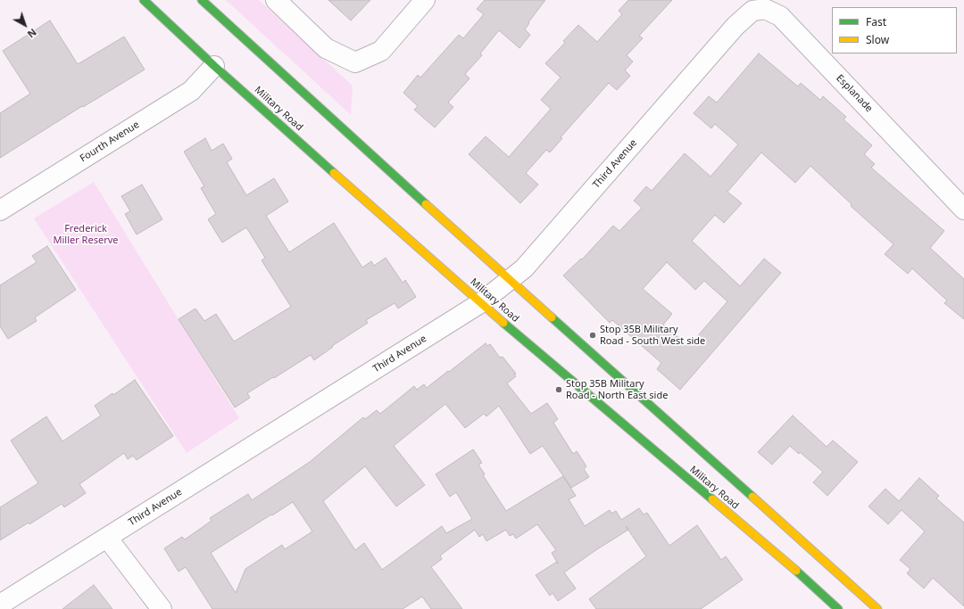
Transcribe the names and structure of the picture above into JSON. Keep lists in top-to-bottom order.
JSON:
{
  "streets": {
    "main road": ["Military Road"],
    "street": ["Esplanade", "Fourth Avenue", "Third Avenue"]
  },
  "crossings": [
    ["Esplanade", "Third Avenue"],
    ["Military Road", "Fourth Avenue"],
    ["Military Road", "Third Avenue"]
  ],
  "parks": ["Frederick Miller Reserve"],
  "places": ["Stop 35B Military Road - South West side", "Stop 35B Military Road - North East side"],
  "legend": ["Fast", "Slow"],
  "north": "bottom right"
}
